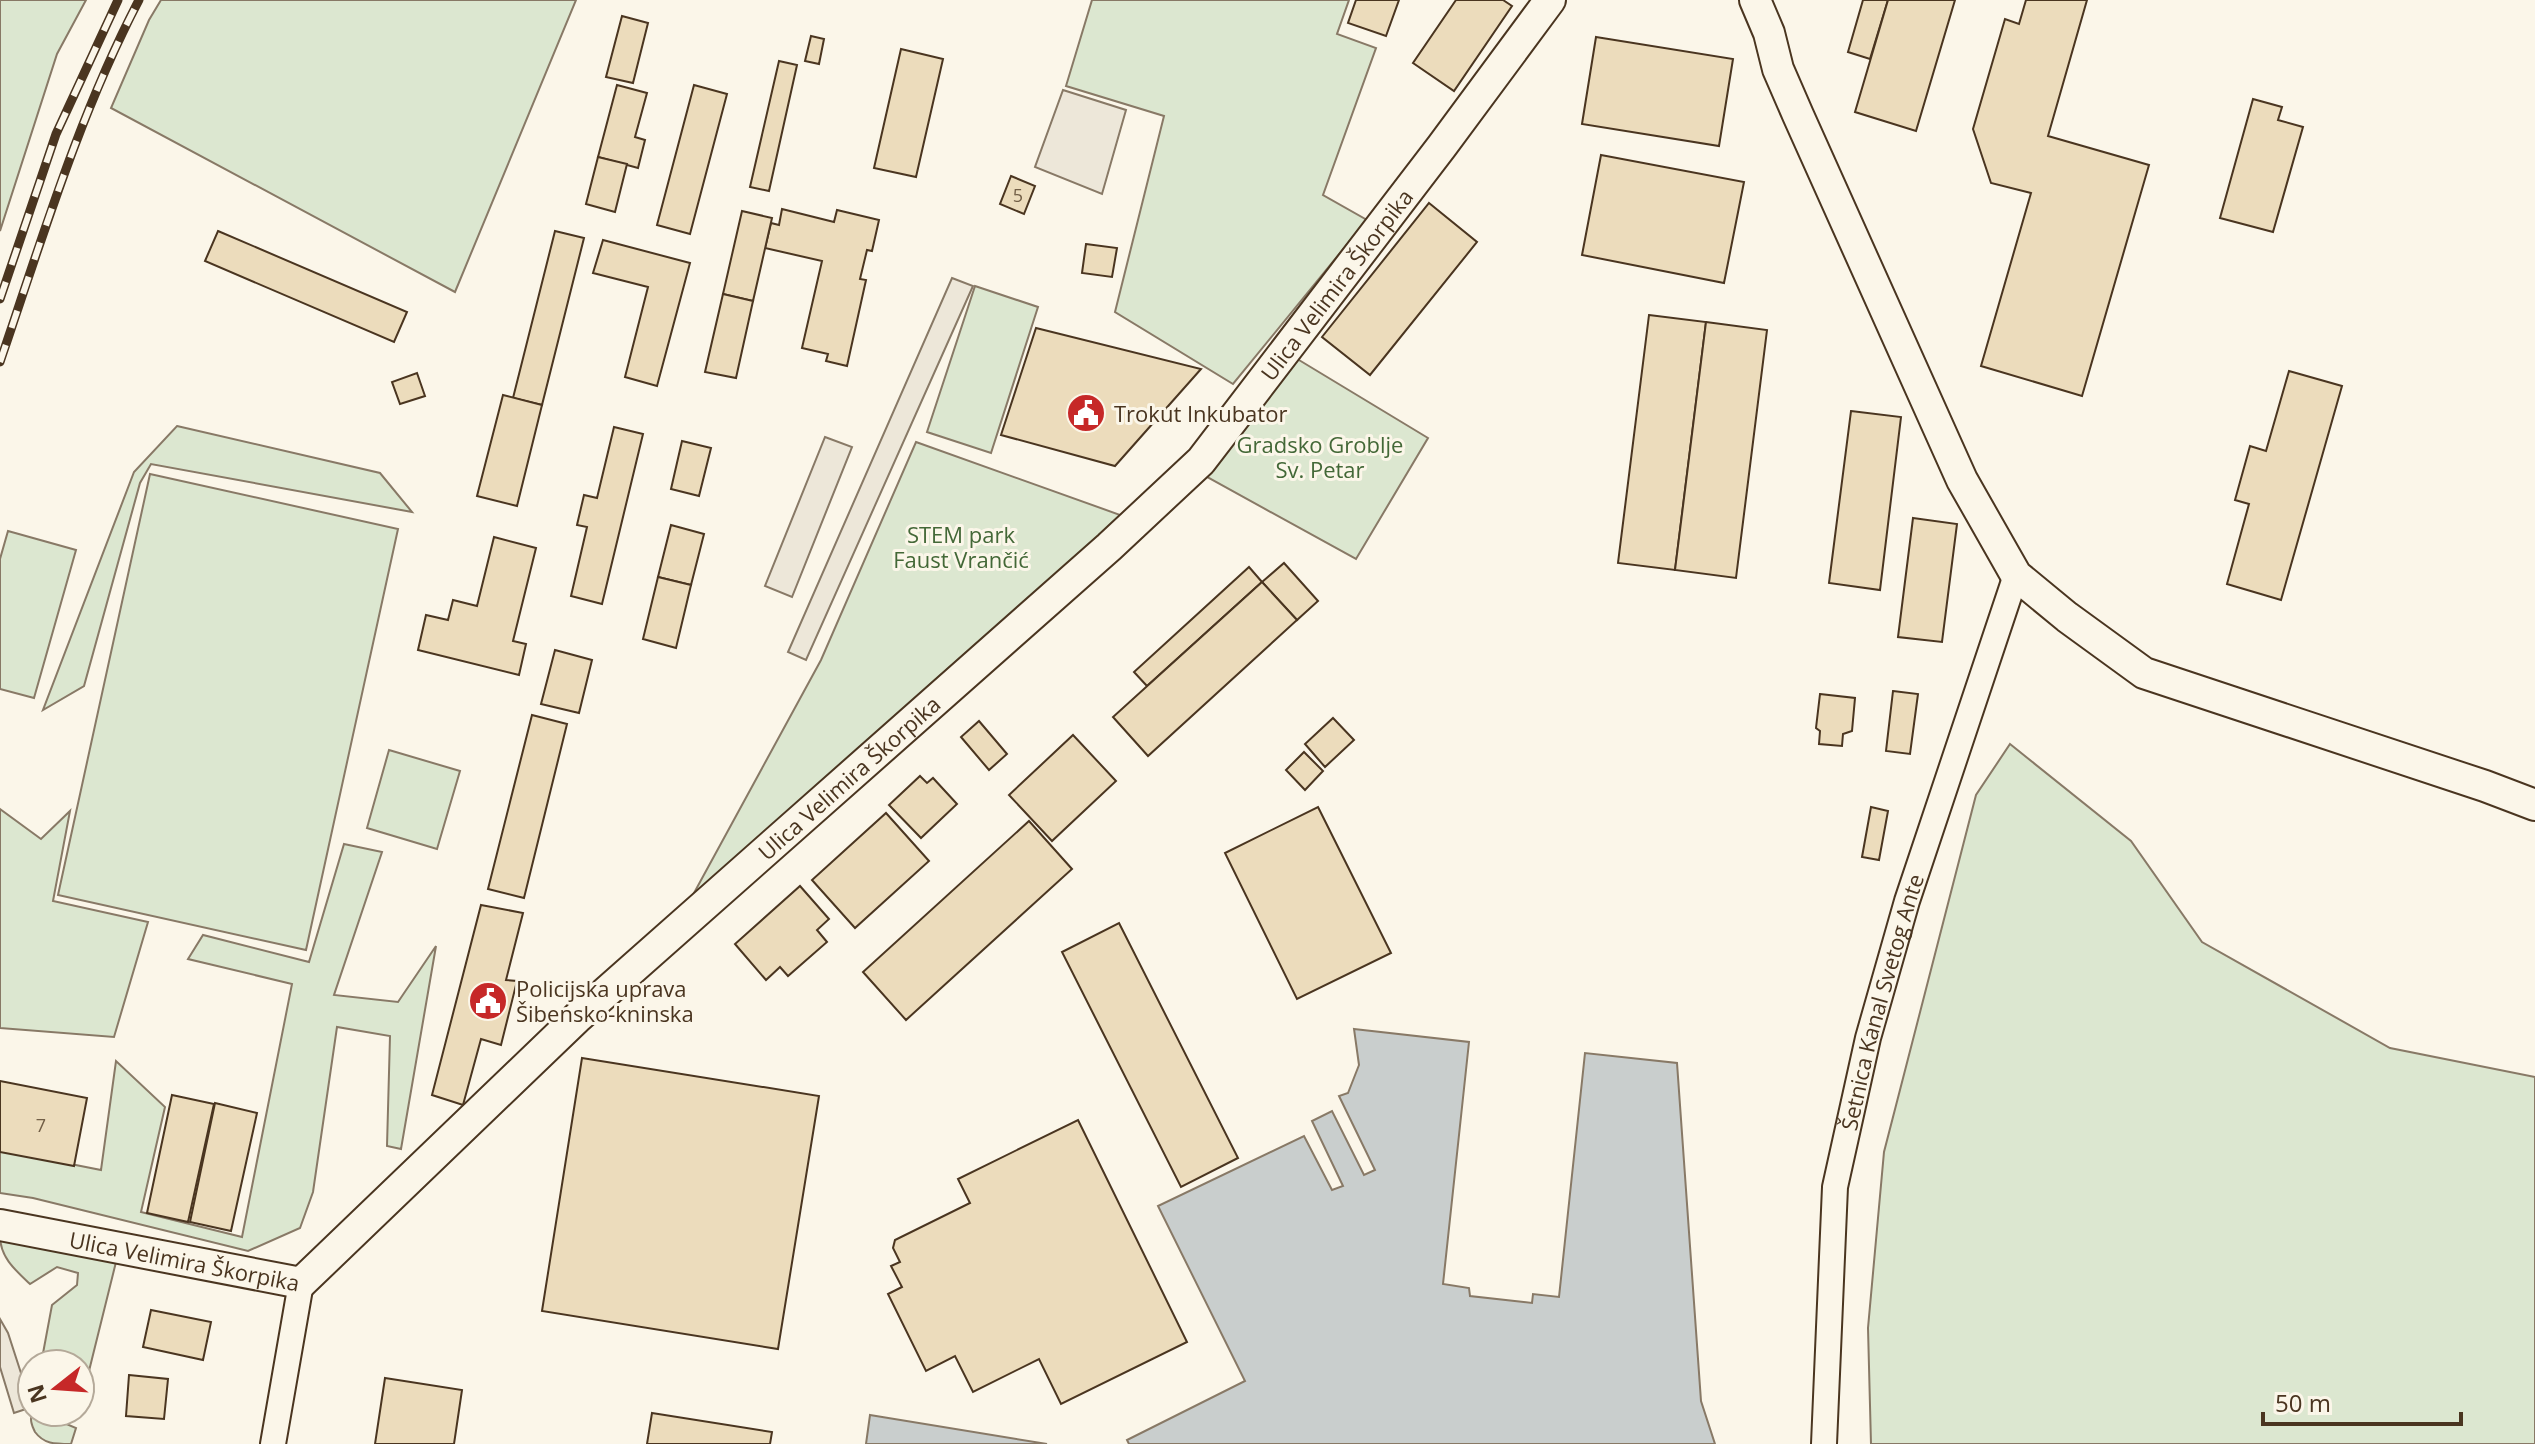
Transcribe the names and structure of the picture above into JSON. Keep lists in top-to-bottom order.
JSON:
{
  "streets": {
    "street": ["Ulica Velimira Škorpika", "Šetnica Kanal Svetog Ante"]
  },
  "parks": ["Gradsko Groblje Sv. Petar", "STEM park Faust Vrančić"],
  "places": {
    "public building": ["Trokut Inkubator", "Policijska uprava Šibensko-kninska"]
  },
  "house_numbers": ["5", "7"],
  "scale_bar": "50 m",
  "north": "left"
}
